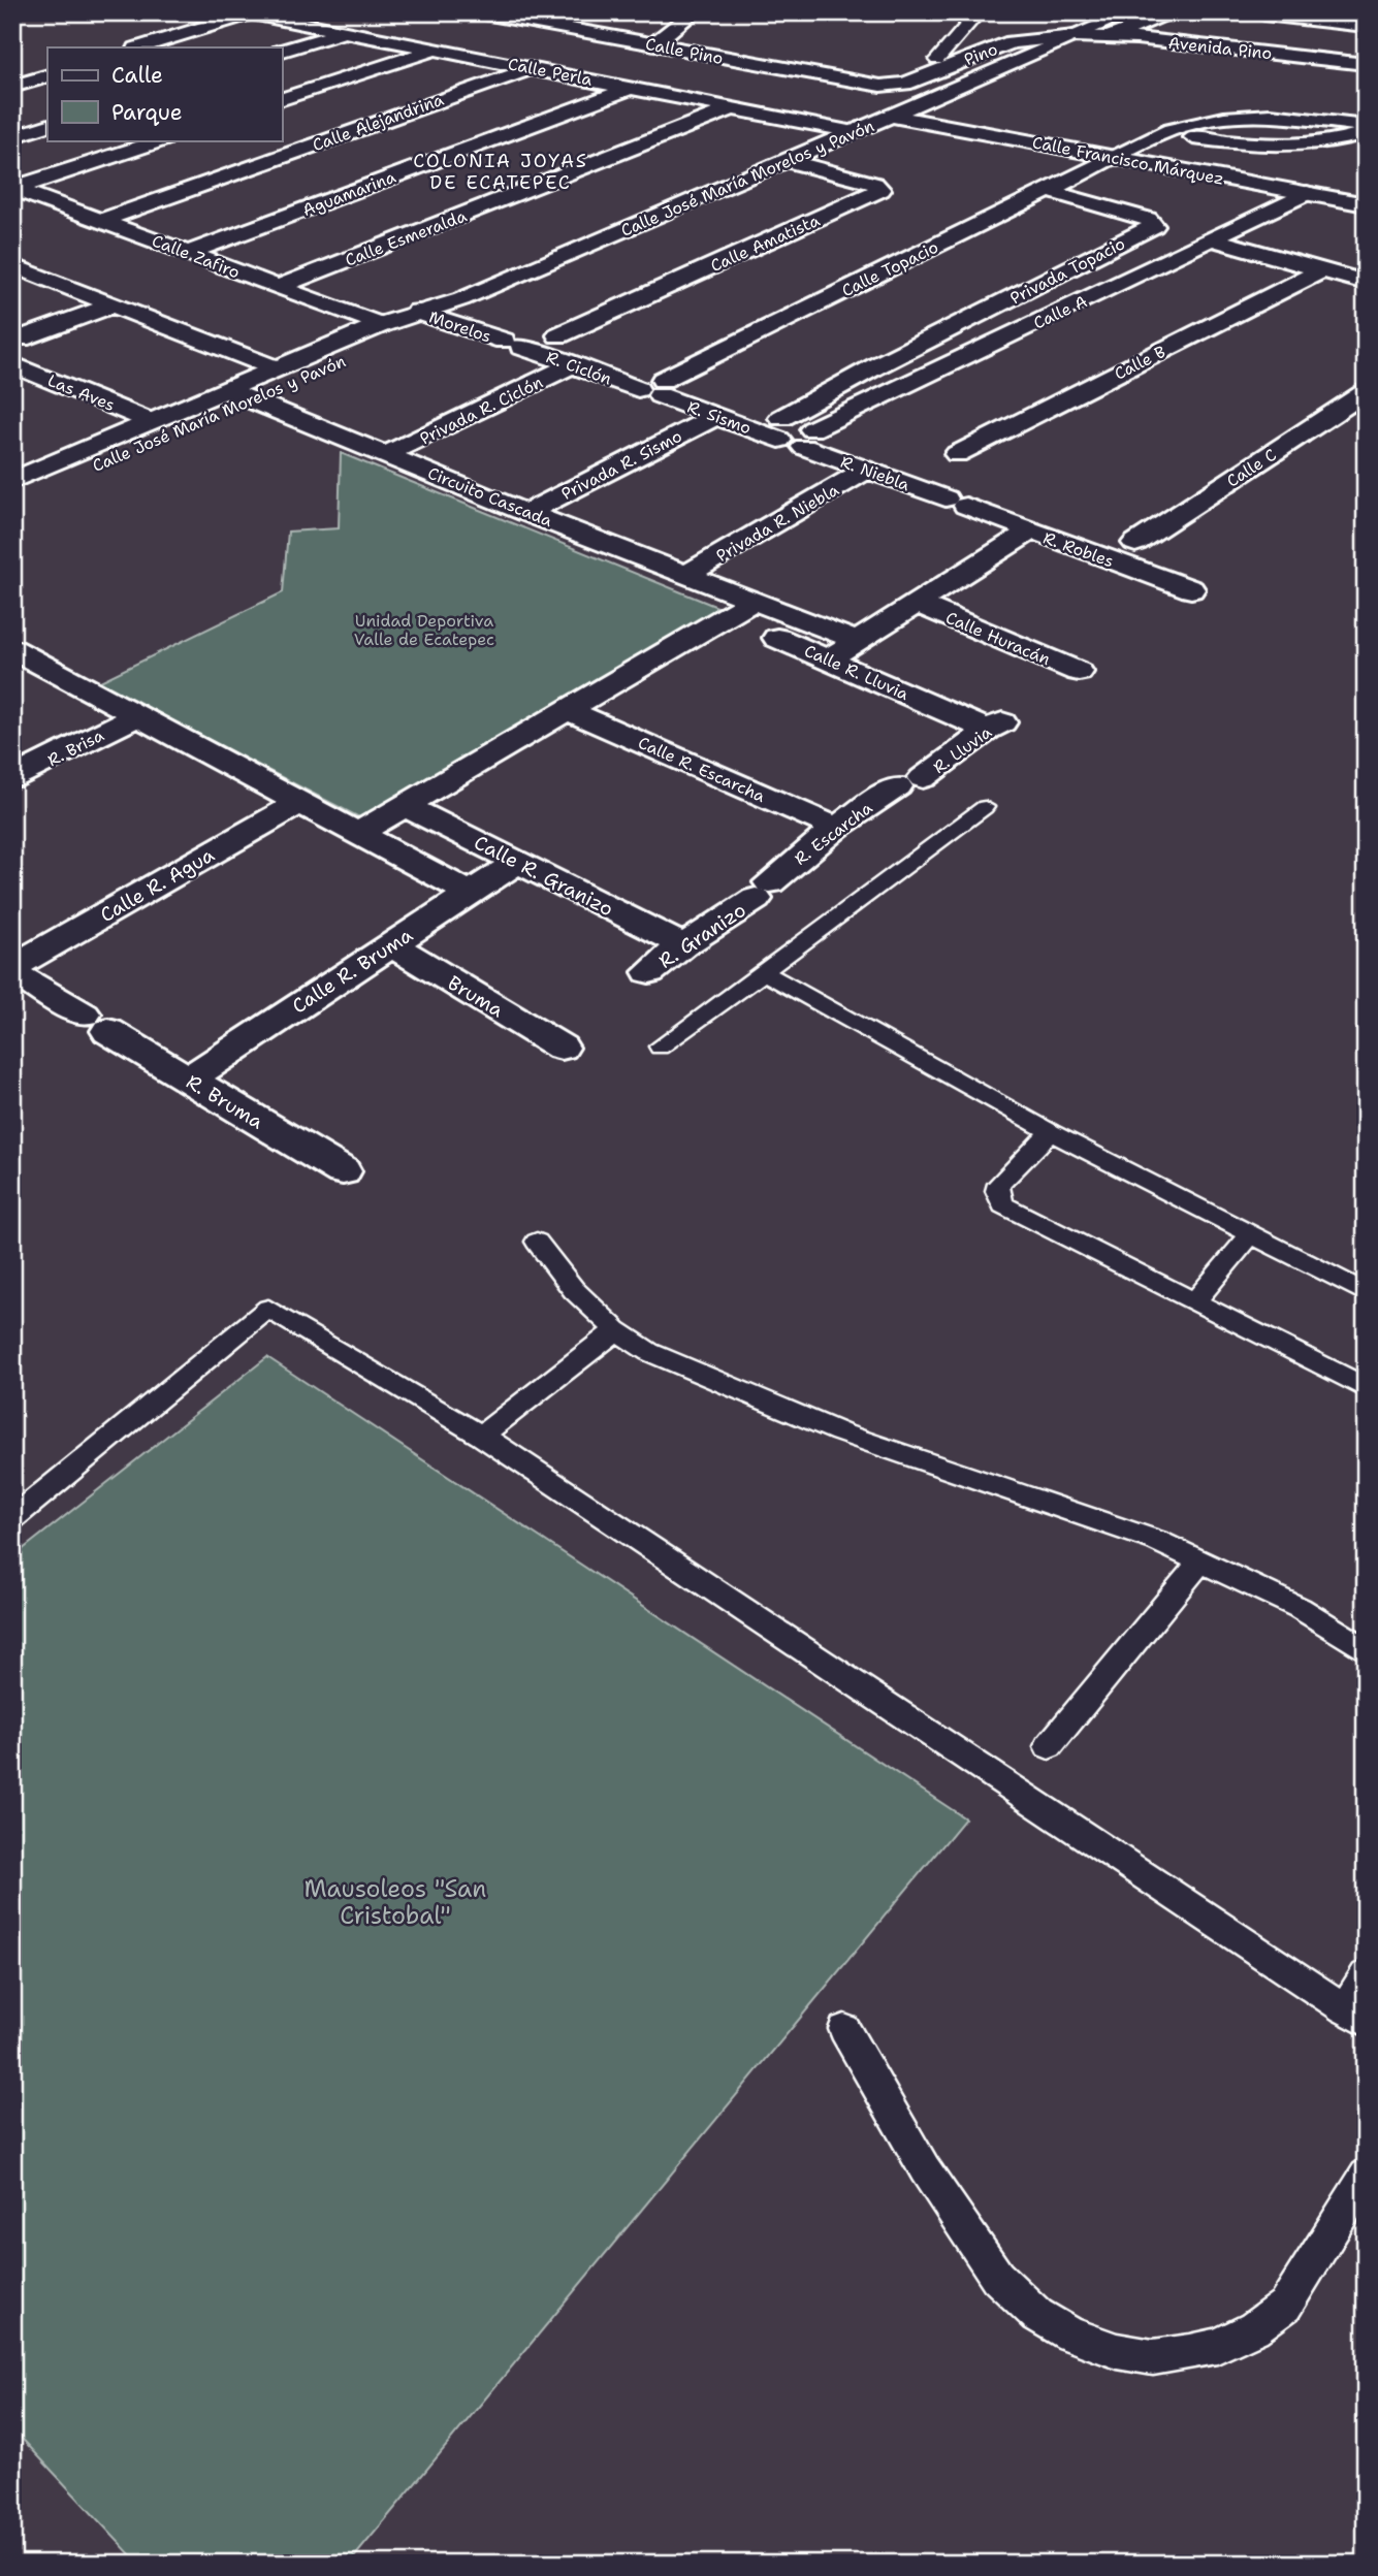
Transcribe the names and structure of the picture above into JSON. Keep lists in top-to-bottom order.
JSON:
{
  "streets": {
    "street": [
      "Avenida Pino",
      "Calle Pino",
      "Pino",
      "Calle Perla",
      "Calle Alejandrina",
      "Calle Francisco Márquez",
      "Calle José María Morelos y Pavón",
      "Aguamarina",
      "Calle Esmeralda",
      "Calle Amatista",
      "Calle Zafiro",
      "Calle Topacio",
      "Privada Topacio",
      "Calle A",
      "Morelos",
      "Calle B",
      "R. Ciclón",
      "Las Aves",
      "Privada R. Ciclón",
      "R. Sismo",
      "Privada R. Sismo",
      "Calle C",
      "R. Niebla",
      "Circuito Cascada",
      "Privada R. Niebla",
      "R. Robles",
      "Calle Huracán",
      "Calle R. Lluvia",
      "R. Brisa",
      "R. Lluvia",
      "Calle R. Escarcha",
      "R. Escarcha",
      "Calle R. Granizo",
      "Calle R. Agua",
      "R. Granizo",
      "Calle R. Bruma",
      "Bruma",
      "R. Bruma"
    ]
  },
  "crossings": [
    ["Avenida Pino", "Pino"],
    ["Avenida Pino", "Calle José María Morelos y Pavón"],
    ["Calle Pino", "Pino"],
    ["Pino", "Calle José María Morelos y Pavón"],
    ["Calle Perla", "Calle Alejandrina"],
    ["Calle Perla", "Calle José María Morelos y Pavón"],
    ["Calle Perla", "Aguamarina"],
    ["Calle Perla", "Calle Esmeralda"],
    ["Calle Alejandrina", "Calle Zafiro"],
    ["Calle Francisco Márquez", "Calle José María Morelos y Pavón"],
    ["Calle Francisco Márquez", "Calle Topacio"],
    ["Calle Francisco Márquez", "Calle A"],
    ["Calle José María Morelos y Pavón", "Calle Amatista"],
    ["Calle José María Morelos y Pavón", "Calle Zafiro"],
    ["Calle José María Morelos y Pavón", "Morelos"],
    ["Calle José María Morelos y Pavón", "Las Aves"],
    ["Calle José María Morelos y Pavón", "Circuito Cascada"],
    ["Aguamarina", "Calle Zafiro"],
    ["Calle Esmeralda", "Calle Zafiro"],
    ["Calle Topacio", "Privada Topacio"],
    ["Calle Topacio", "R. Ciclón"],
    ["Calle Topacio", "R. Sismo"],
    ["Privada Topacio", "R. Sismo"],
    ["Calle A", "R. Niebla"],
    ["Morelos", "R. Ciclón"],
    ["R. Ciclón", "Privada R. Ciclón"],
    ["R. Ciclón", "R. Sismo"],
    ["Privada R. Ciclón", "Circuito Cascada"],
    ["R. Sismo", "Privada R. Sismo"],
    ["Privada R. Sismo", "Circuito Cascada"],
    ["R. Niebla", "Privada R. Niebla"],
    ["R. Niebla", "R. Robles"],
    ["Circuito Cascada", "Privada R. Niebla"],
    ["Calle R. Lluvia", "R. Lluvia"],
    ["R. Lluvia", "R. Escarcha"],
    ["Calle R. Escarcha", "R. Escarcha"],
    ["R. Escarcha", "R. Granizo"],
    ["Calle R. Granizo", "R. Granizo"],
    ["Calle R. Granizo", "Calle R. Bruma"],
    ["Calle R. Agua", "R. Bruma"],
    ["Calle R. Bruma", "Bruma"],
    ["Calle R. Bruma", "R. Bruma"]
  ],
  "districts": ["COLONIA JOYAS DE ECATEPEC"],
  "parks": ["Unidad Deportiva Valle de Ecatepec", "Mausoleos \"San Cristobal\""],
  "legend": ["Calle", "Parque"]
}
